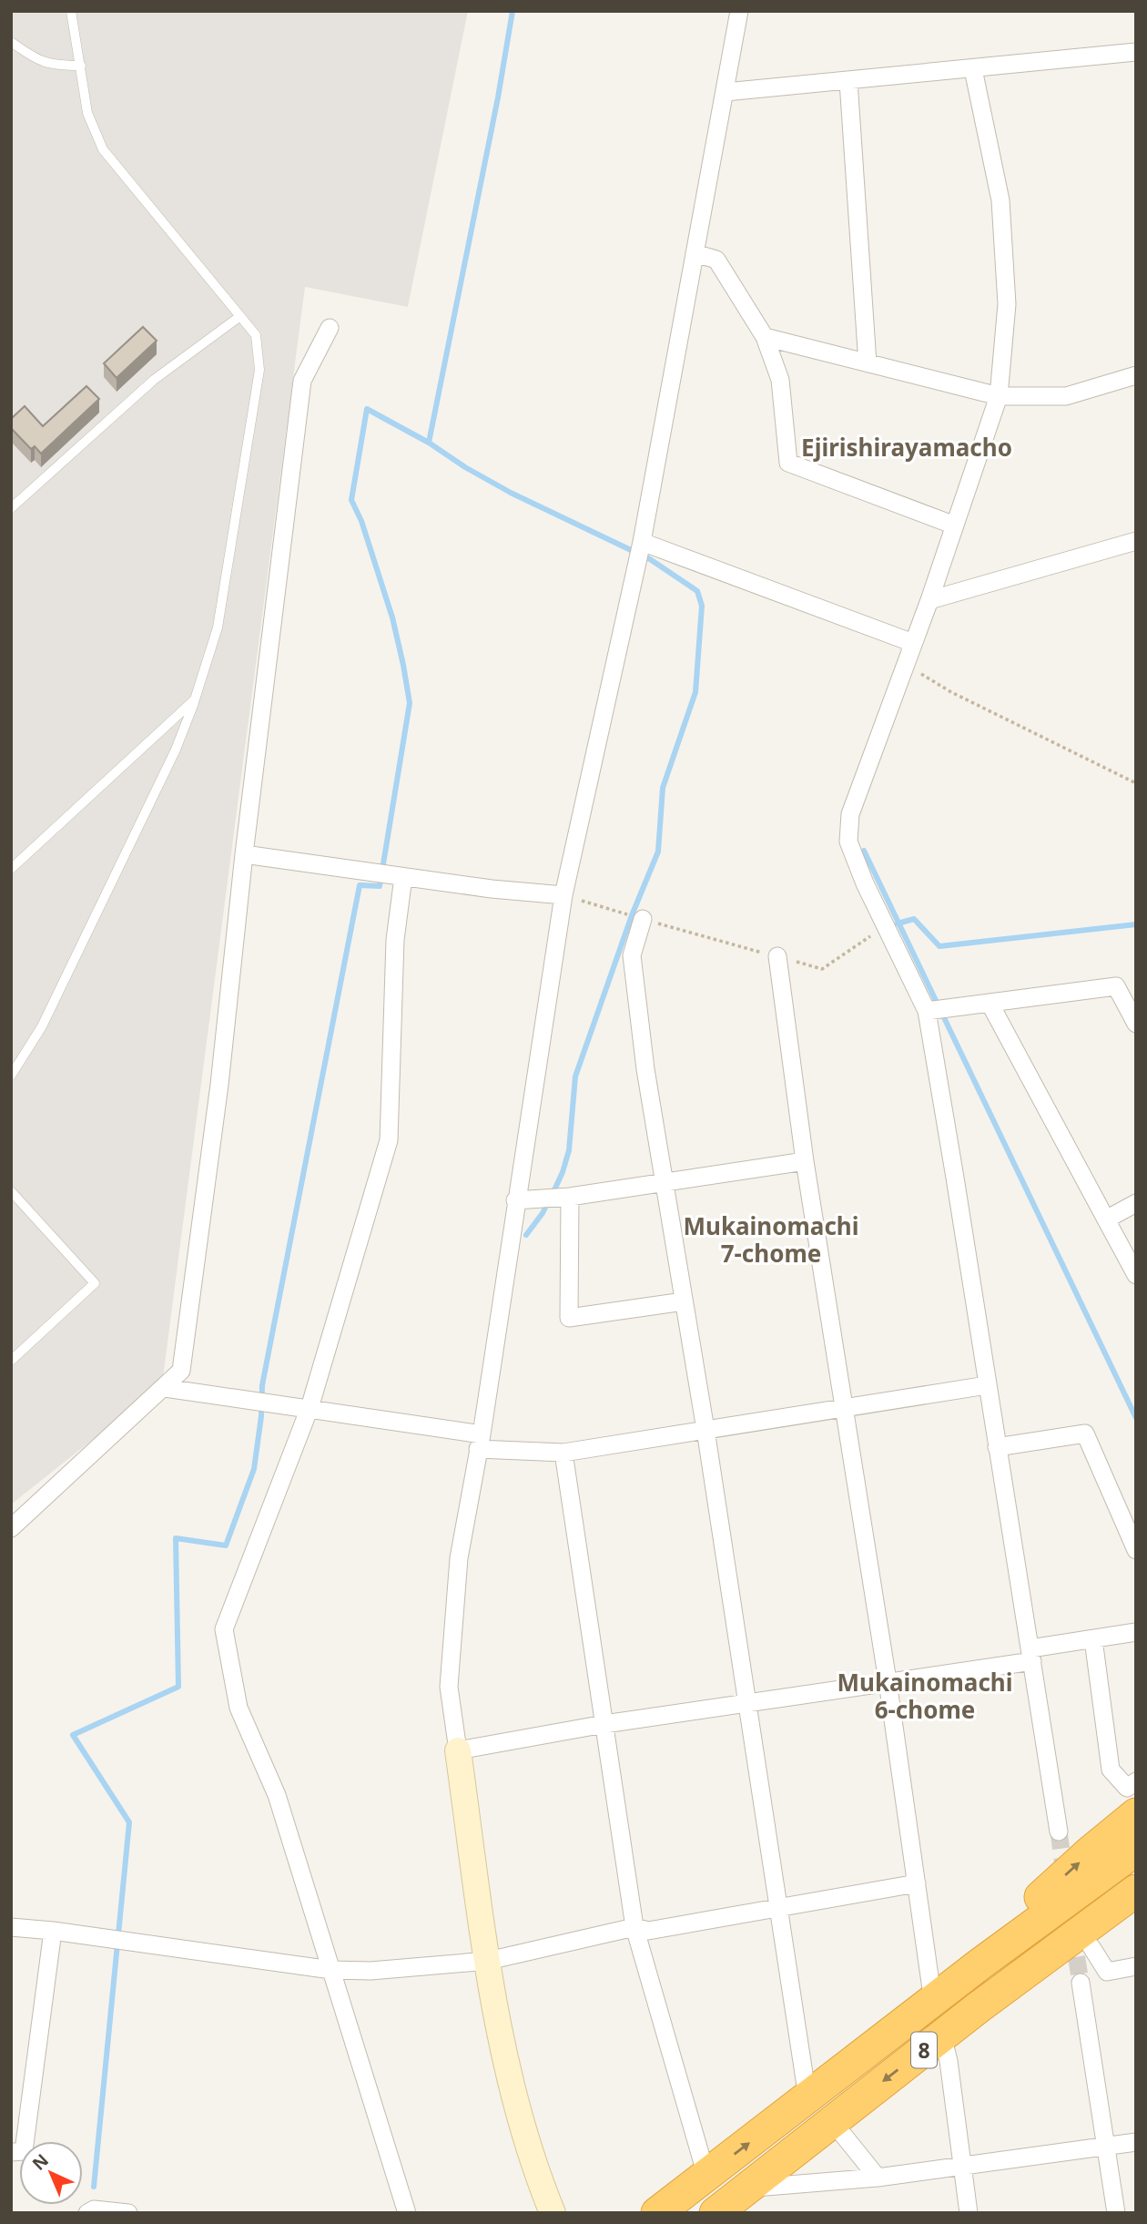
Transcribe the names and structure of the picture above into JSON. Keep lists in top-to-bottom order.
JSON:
{
  "streets": {
    "highway": ["8"]
  },
  "districts": ["Ejirishirayamacho", "Mukainomachi 7-chome", "Mukainomachi 6-chome"],
  "north": "top left"
}
